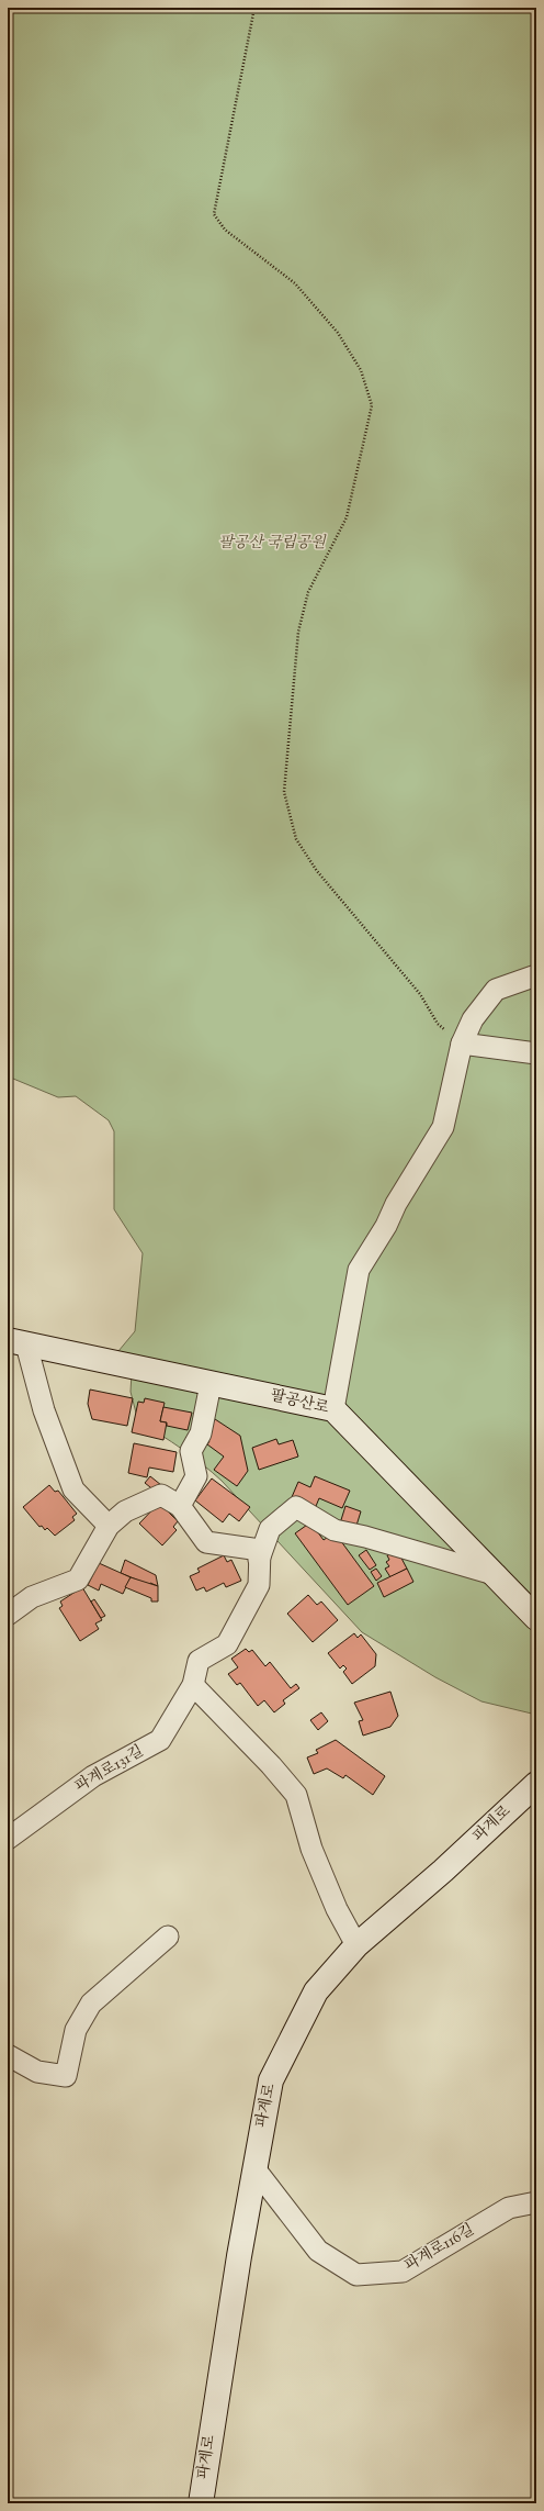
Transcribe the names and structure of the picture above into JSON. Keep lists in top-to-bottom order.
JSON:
{
  "streets": {
    "main road": ["팔공산로", "파계로"],
    "street": ["파계로131길", "파계로116길"]
  },
  "crossings": [
    ["팔공산로", "파계로131길"],
    ["파계로", "파계로116길"]
  ],
  "parks": ["팔공산 국립공원"]
}
